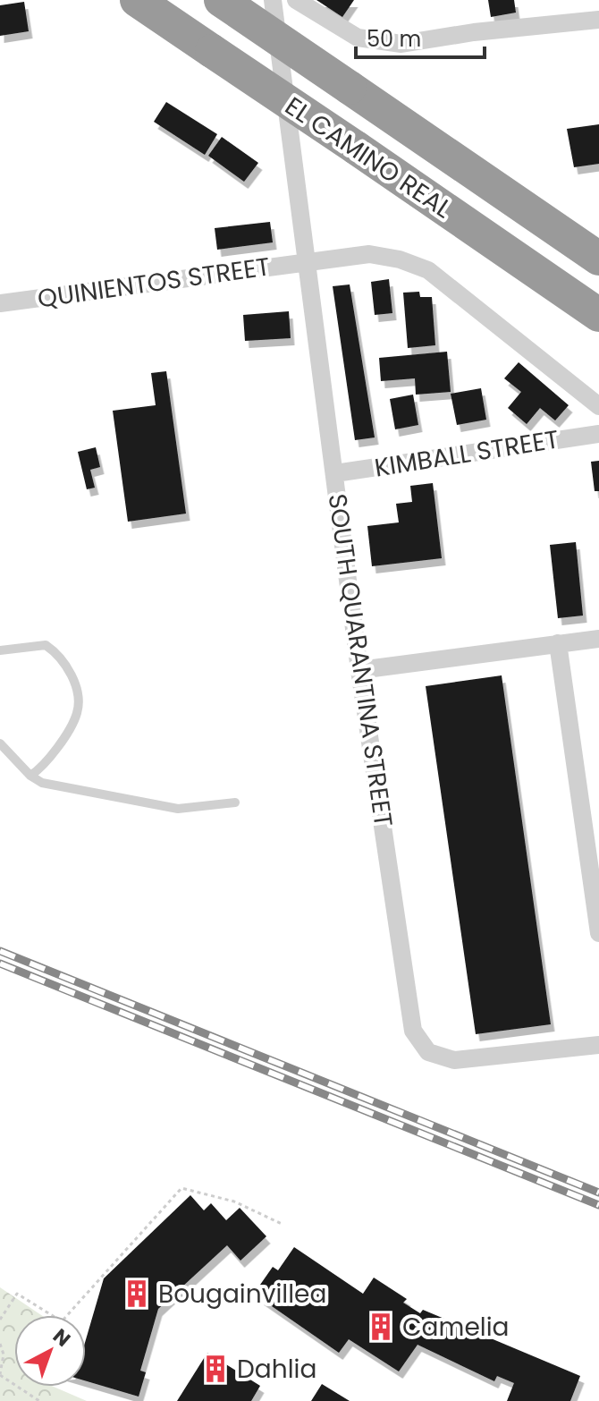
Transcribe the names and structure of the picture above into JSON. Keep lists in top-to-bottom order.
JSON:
{
  "streets": {
    "highway": ["EL CAMINO REAL"],
    "street": ["QUINIENTOS STREET", "KIMBALL STREET", "SOUTH QUARANTINA STREET"]
  },
  "crossings": [
    ["QUINIENTOS STREET", "SOUTH QUARANTINA STREET"],
    ["KIMBALL STREET", "SOUTH QUARANTINA STREET"]
  ],
  "places": {
    "building": ["Bougainvillea", "Camelia", "Dahlia"]
  },
  "scale_bar": "50 m",
  "north": "top right"
}
